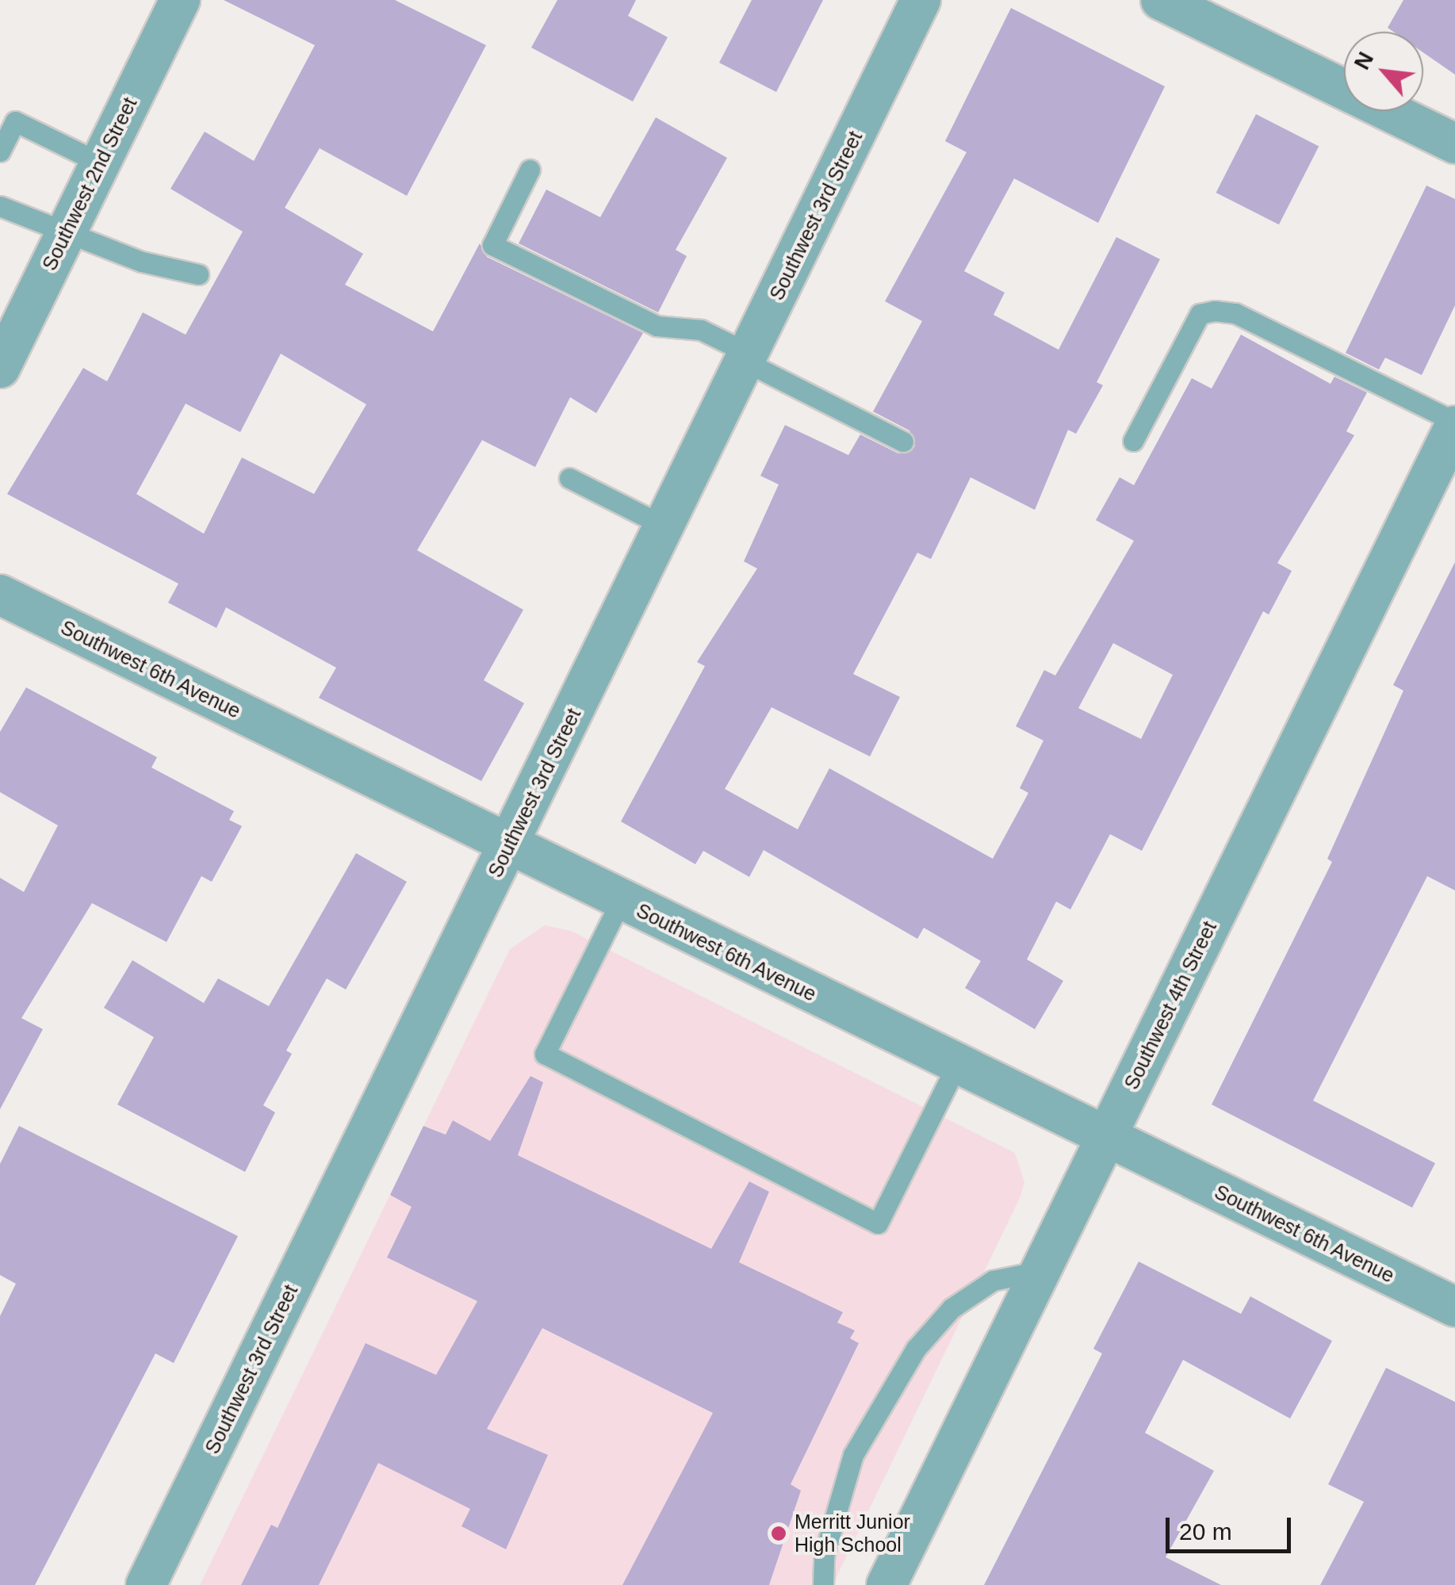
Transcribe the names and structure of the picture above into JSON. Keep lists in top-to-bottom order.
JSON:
{
  "streets": {
    "street": [
      "Southwest 2nd Street",
      "Southwest 3rd Street",
      "Southwest 6th Avenue",
      "Southwest 4th Street"
    ]
  },
  "crossings": [
    ["Southwest 3rd Street", "Southwest 6th Avenue"],
    ["Southwest 6th Avenue", "Southwest 4th Street"]
  ],
  "places": ["Merritt Junior High School"],
  "scale_bar": "20 m",
  "north": "top left"
}
